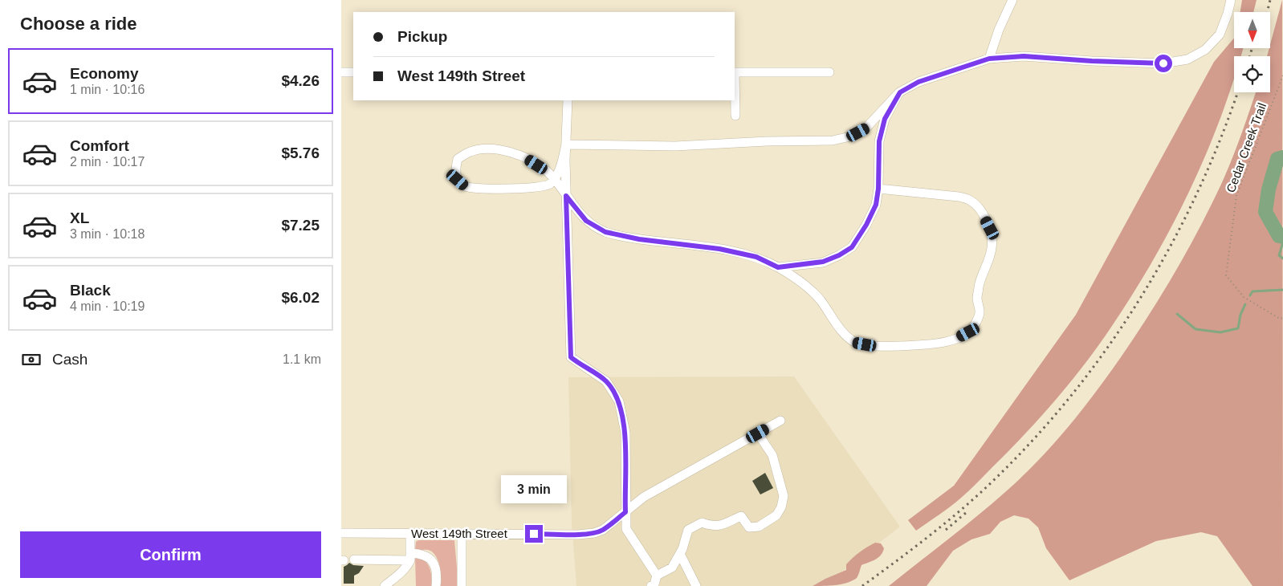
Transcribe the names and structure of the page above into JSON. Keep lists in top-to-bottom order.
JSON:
{
  "streets": {
    "street": ["West 149th Street"],
    "path": ["Cedar Creek Trail"]
  },
  "north": "bottom",
  "page": {
    "heading": "Choose a ride",
    "banner": ["Pickup", "West 149th Street"],
    "list": [
      {
        "name": "Economy",
        "note": "1 min · 10:16",
        "value": "$4.26"
      },
      {
        "name": "Comfort",
        "note": "2 min · 10:17",
        "value": "$5.76"
      },
      {
        "name": "XL",
        "note": "3 min · 10:18",
        "value": "$7.25"
      },
      {
        "name": "Black",
        "note": "4 min · 10:19",
        "value": "$6.02"
      }
    ],
    "pay": ["Cash", "1.1 km"],
    "bubble": "3 min",
    "buttons": "Confirm"
  }
}
